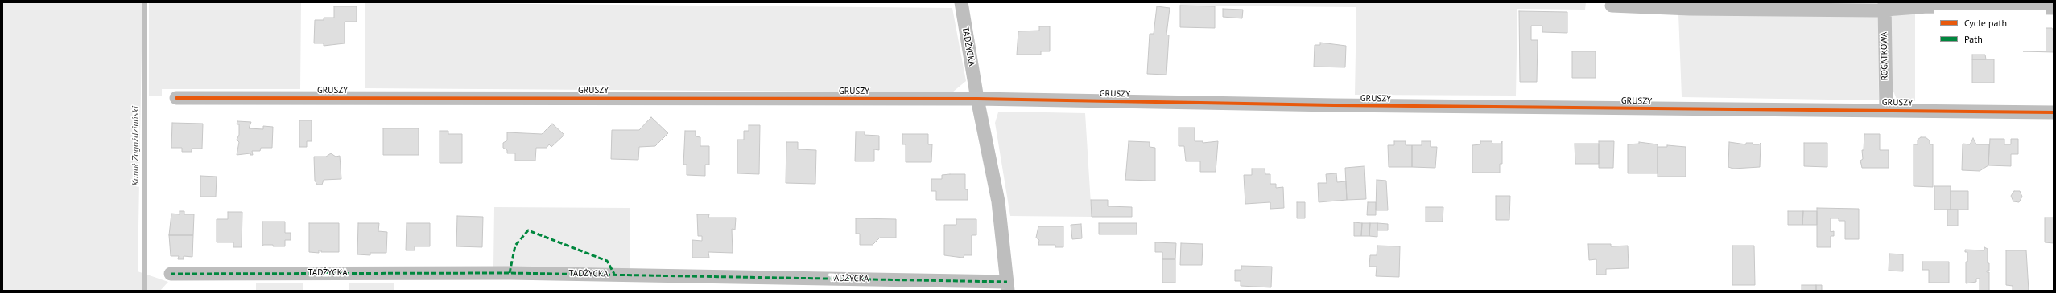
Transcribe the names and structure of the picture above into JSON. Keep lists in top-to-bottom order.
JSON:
{
  "streets": {
    "street": ["TADŻYCKA", "ROGATKOWA", "GRUSZY"]
  },
  "crossings": [
    ["TADŻYCKA", "GRUSZY"],
    ["ROGATKOWA", "GRUSZY"]
  ],
  "water": ["Kanał Zagoździański"],
  "legend": ["Cycle path", "Path"]
}
